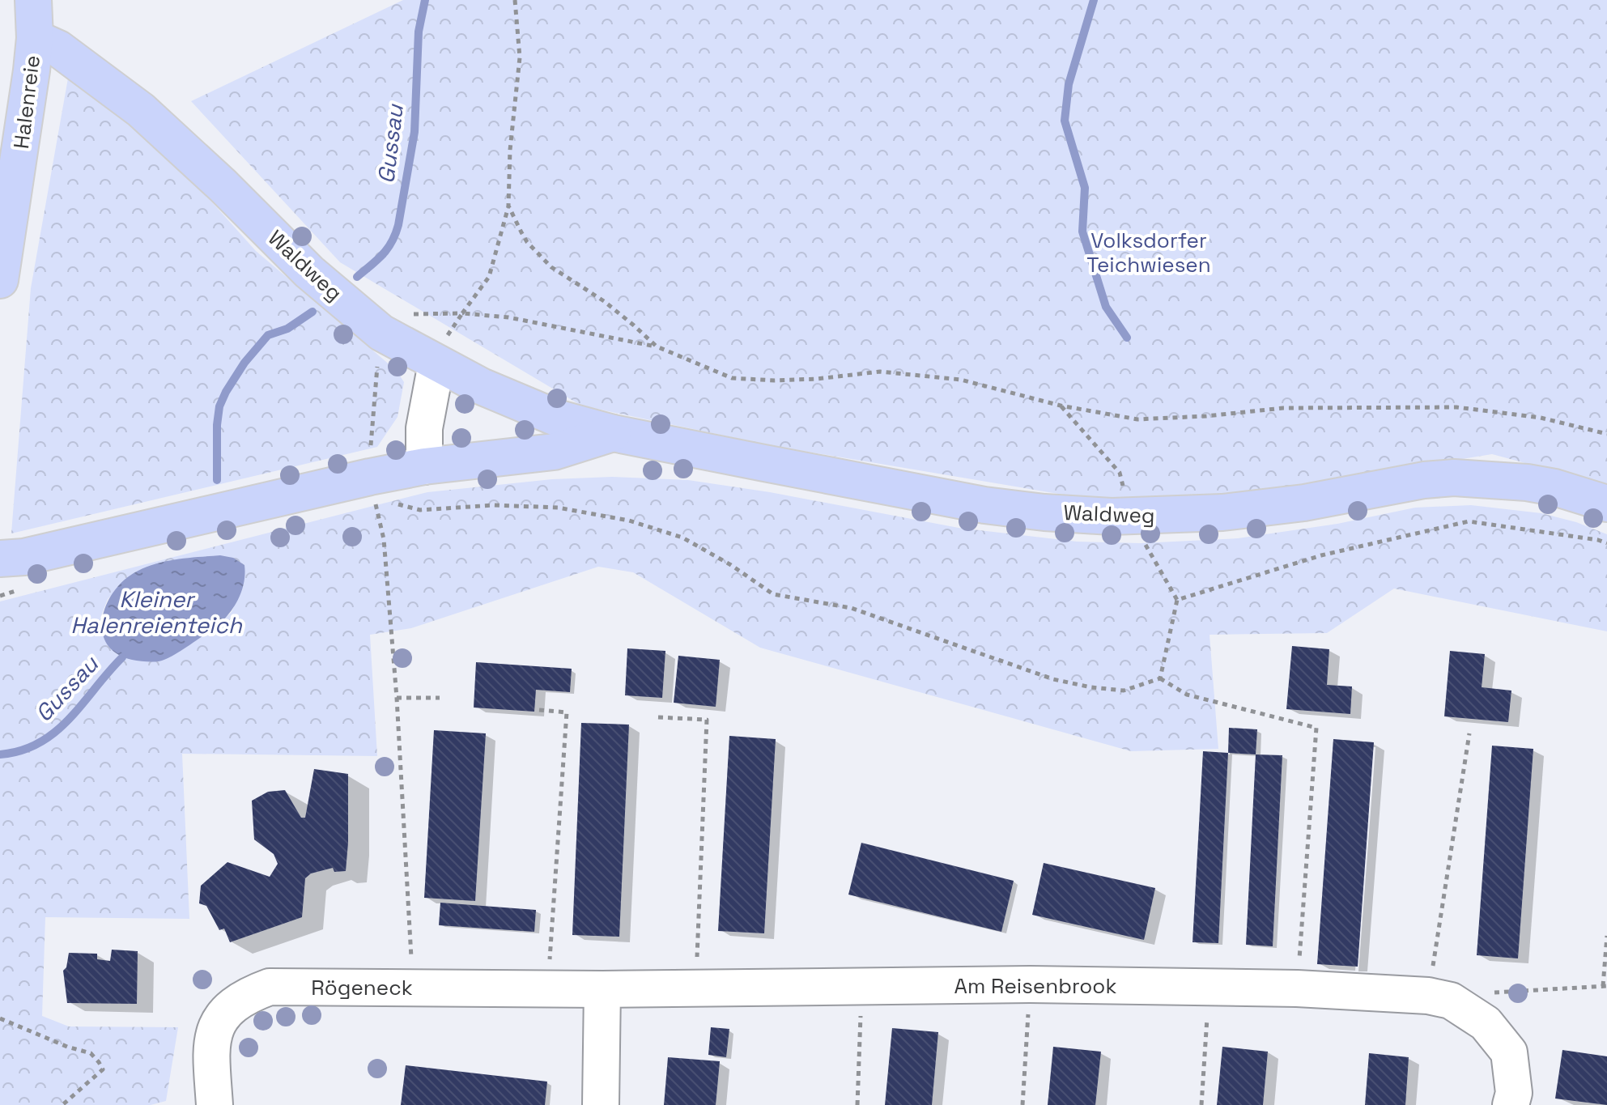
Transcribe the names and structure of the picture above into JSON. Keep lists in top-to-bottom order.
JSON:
{
  "streets": {
    "main road": ["Halenreie", "Waldweg"],
    "street": ["Am Reisenbrook", "Rögeneck"]
  },
  "crossings": [
    ["Halenreie", "Waldweg"],
    ["Am Reisenbrook", "Rögeneck"]
  ],
  "water": ["Gussau", "Kleiner Halenreienteich"],
  "parks": ["Volksdorfer Teichwiesen"]
}
